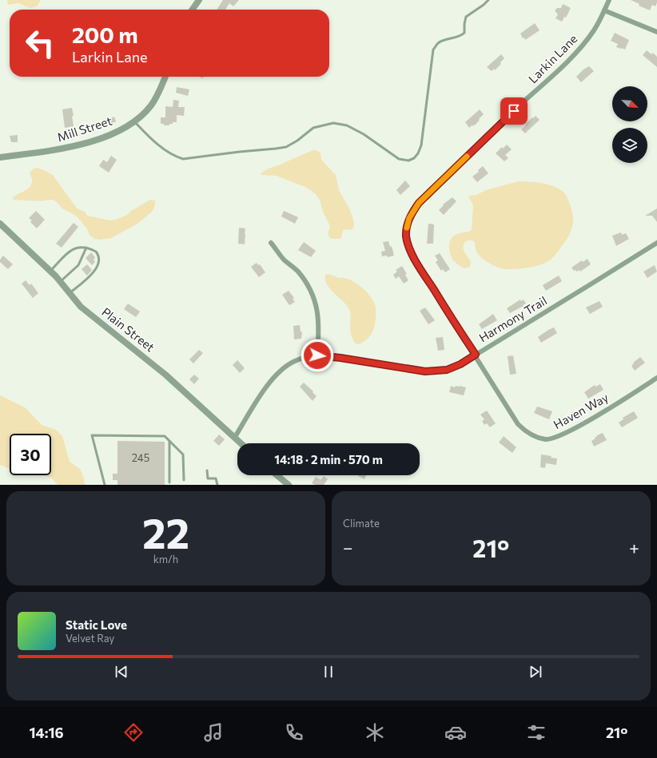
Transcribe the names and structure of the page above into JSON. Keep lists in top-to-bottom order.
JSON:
{
  "streets": {
    "street": [
      "Larkin Lane",
      "Mill Street",
      "Harmony Trail",
      "Plain Street",
      "Haven Way"
    ]
  },
  "crossings": [
    ["Larkin Lane", "Harmony Trail"],
    ["Larkin Lane", "Haven Way"],
    ["Harmony Trail", "Plain Street"],
    ["Harmony Trail", "Haven Way"]
  ],
  "house_numbers": ["245"],
  "north": "bottom right",
  "page": {
    "turn": ["200 m", "Larkin Lane"],
    "limit": "30",
    "trip": "14:18 · 2 min · 570 m",
    "tile": [
      ["22", "km/h"],
      "Climate"
    ],
    "heat": ["−", "21°", "+"],
    "song": ["Static Love", "Velvet Ray"],
    "tabs": ["14:16", "21°"]
  }
}
